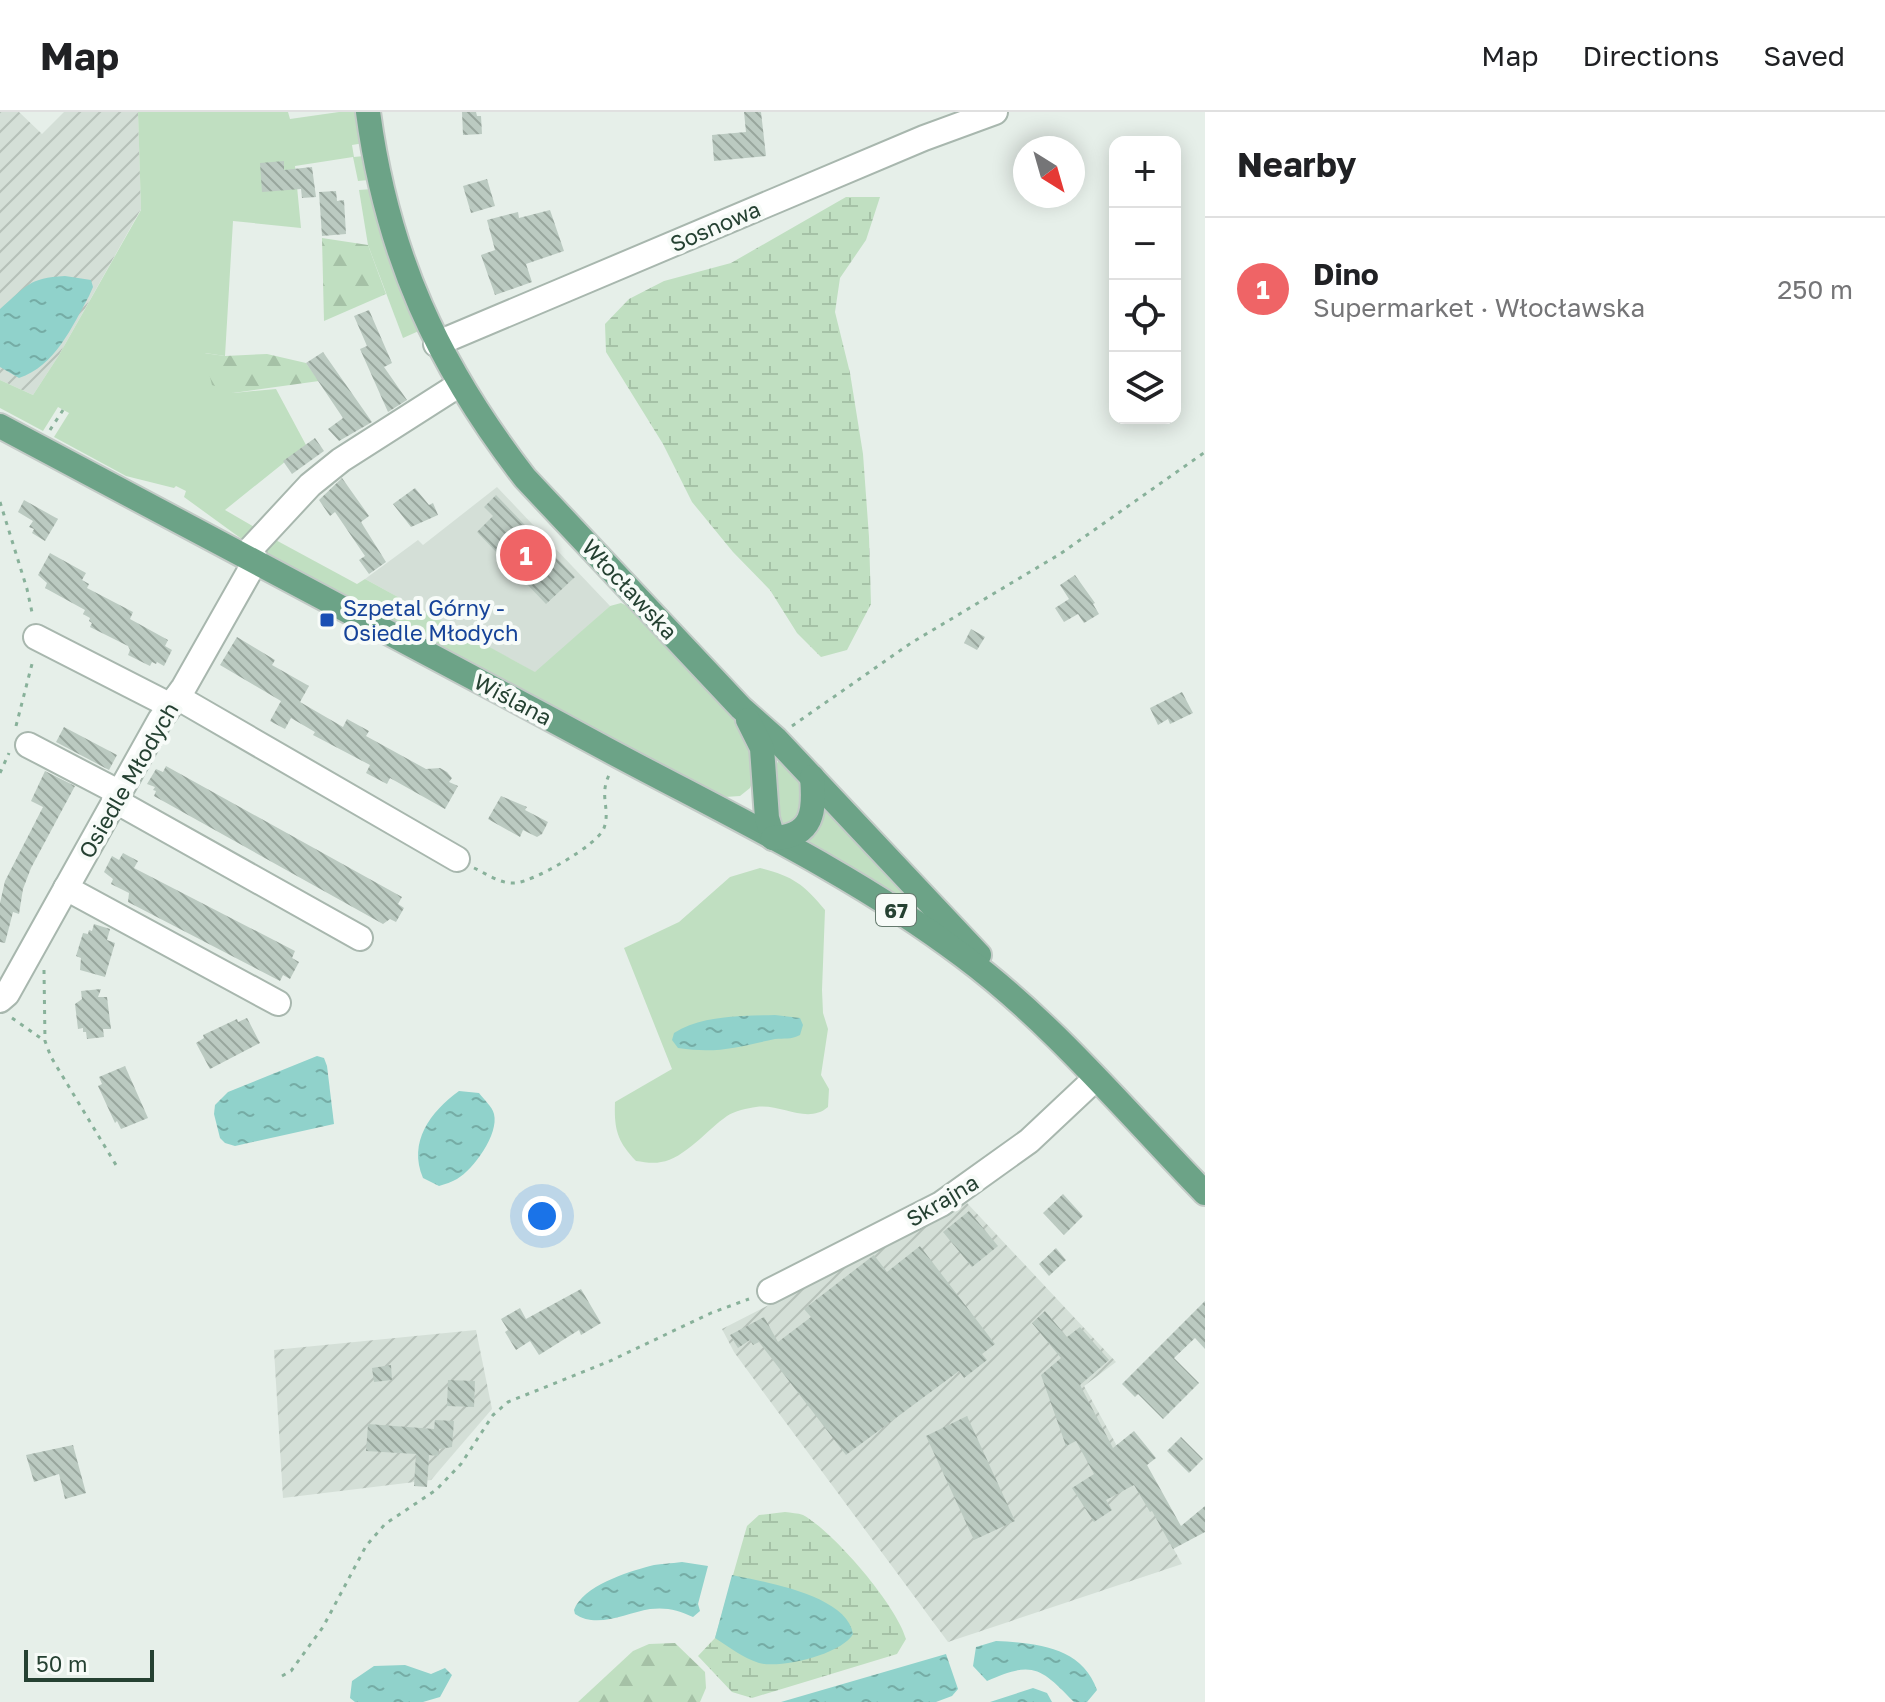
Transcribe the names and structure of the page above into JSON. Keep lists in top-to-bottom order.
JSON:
{
  "streets": {
    "main road": ["Włocławska", "Wiślana", "67"],
    "street": ["Sosnowa", "Osiedle Młodych", "Skrajna"]
  },
  "crossings": [
    ["Sosnowa", "Włocławska"],
    ["Włocławska", "Wiślana"],
    ["Włocławska", "Osiedle Młodych"],
    ["Włocławska", "67"],
    ["Wiślana", "Osiedle Młodych"],
    ["Wiślana", "67"],
    ["67", "Skrajna"]
  ],
  "places": {
    "transit": ["Szpetal Górny - Osiedle Młodych"]
  },
  "scale_bar": "50 m",
  "north": "bottom right",
  "page": {
    "header": "Map",
    "nav": ["Map", "Directions", "Saved"],
    "heading": "Nearby",
    "map_buttons": ["+", "−"],
    "list": [
      {
        "mark": "1",
        "name": "Dino",
        "note": "Supermarket · Włocławska",
        "value": "250 m"
      }
    ],
    "pins": "1",
    "scale": "50 m"
  }
}
